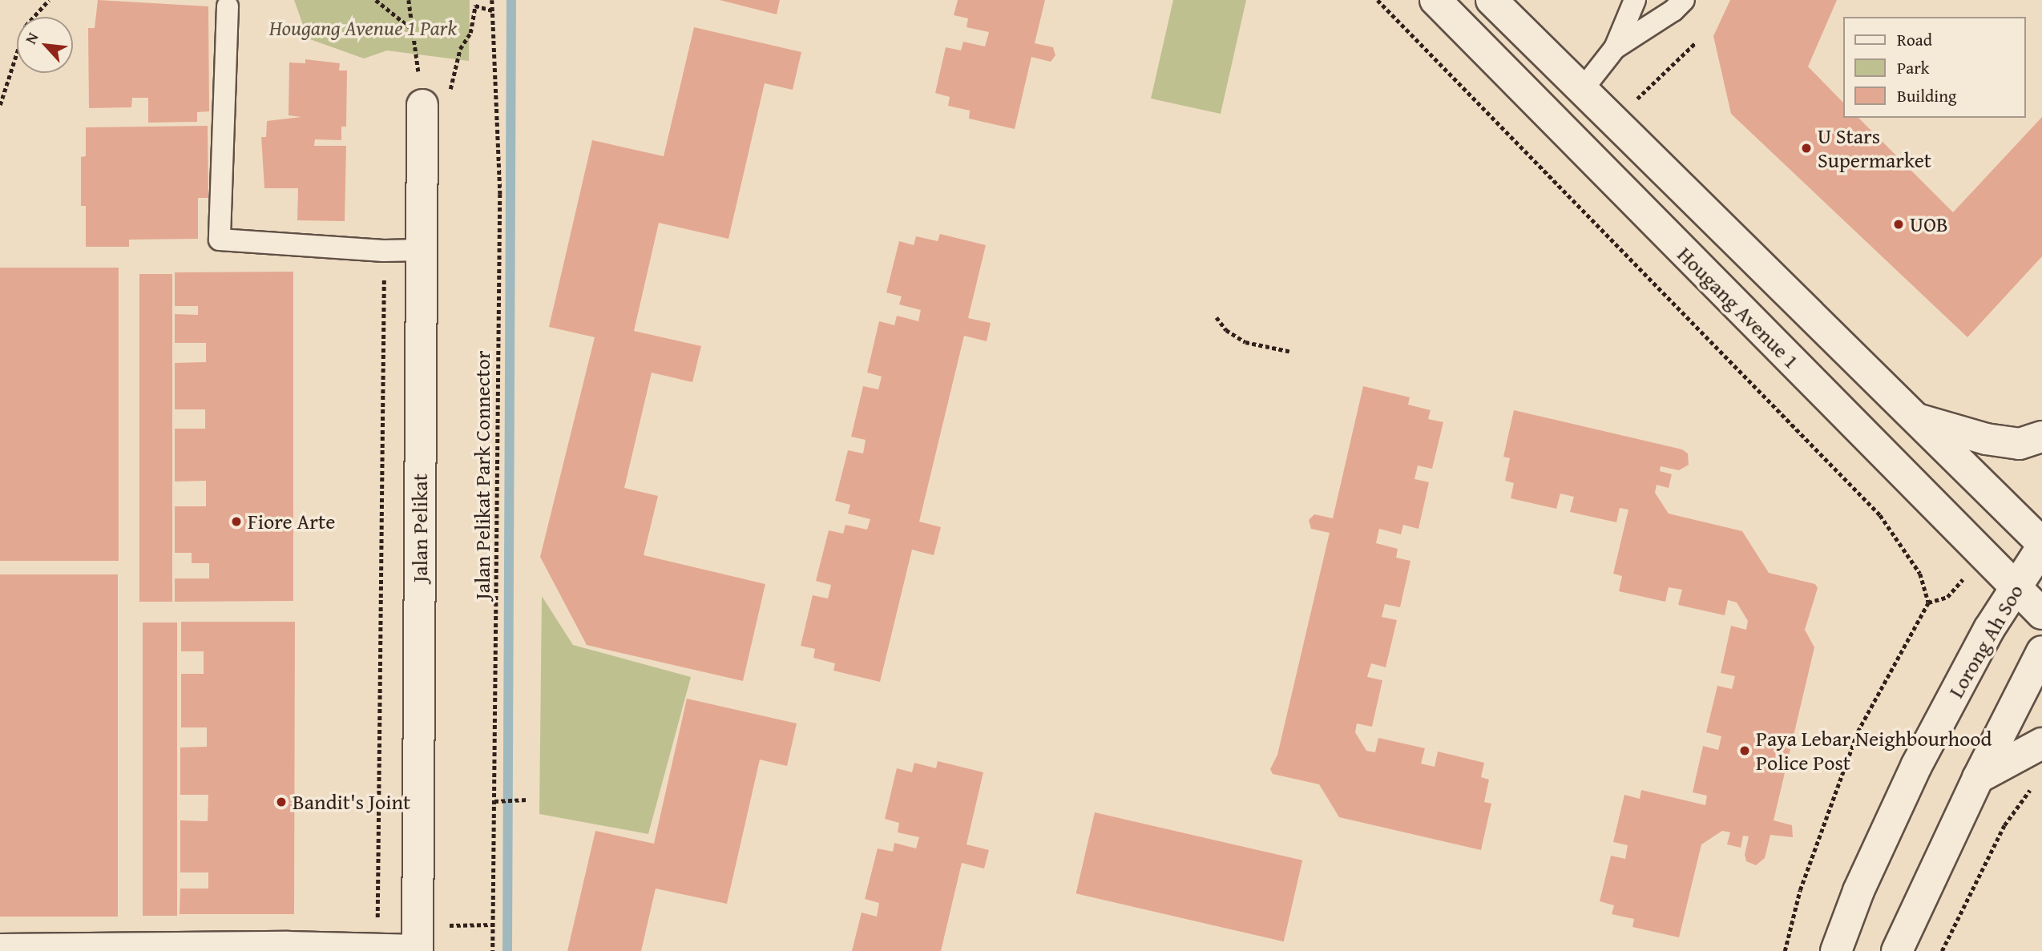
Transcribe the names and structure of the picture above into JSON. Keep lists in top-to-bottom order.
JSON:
{
  "streets": {
    "main road": ["Hougang Avenue 1", "Jalan Pelikat", "Lorong Ah Soo"],
    "path": ["Jalan Pelikat Park Connector"]
  },
  "crossings": [
    ["Hougang Avenue 1", "Lorong Ah Soo"]
  ],
  "parks": ["Hougang Avenue 1 Park"],
  "places": [
    "U Stars Supermarket",
    "UOB",
    "Fiore Arte",
    "Paya Lebar Neighbourhood Police Post",
    "Bandit's Joint"
  ],
  "legend": ["Road", "Park", "Building"],
  "north": "top left"
}
